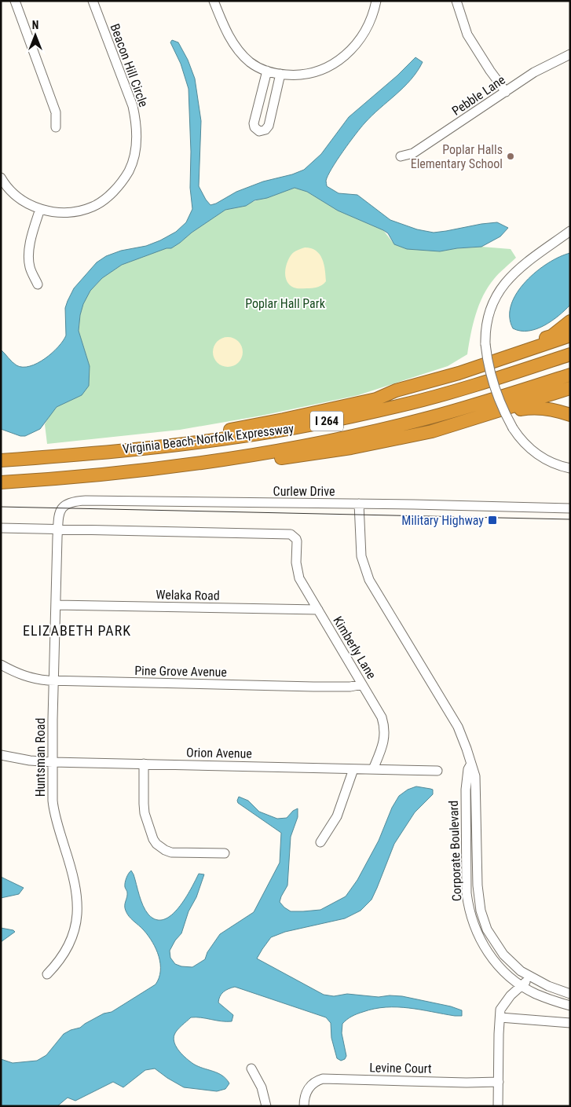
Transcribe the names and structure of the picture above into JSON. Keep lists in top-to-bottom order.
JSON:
{
  "streets": {
    "highway": ["I 264", "Virginia Beach-Norfolk Expressway"],
    "street": [
      "Beacon Hill Circle",
      "Pebble Lane",
      "Curlew Drive",
      "Welaka Road",
      "Kimberly Lane",
      "Pine Grove Avenue",
      "Orion Avenue",
      "Huntsman Road",
      "Corporate Boulevard",
      "Levine Court"
    ]
  },
  "crossings": [
    ["Curlew Drive", "Kimberly Lane"],
    ["Curlew Drive", "Huntsman Road"],
    ["Curlew Drive", "Corporate Boulevard"],
    ["Welaka Road", "Kimberly Lane"],
    ["Welaka Road", "Huntsman Road"],
    ["Kimberly Lane", "Pine Grove Avenue"],
    ["Kimberly Lane", "Orion Avenue"],
    ["Kimberly Lane", "Huntsman Road"],
    ["Pine Grove Avenue", "Huntsman Road"],
    ["Orion Avenue", "Huntsman Road"]
  ],
  "districts": ["ELIZABETH PARK"],
  "parks": ["Poplar Hall Park"],
  "places": {
    "other": ["Poplar Halls Elementary School"],
    "transit": ["Military Highway"]
  },
  "north": "top"
}
